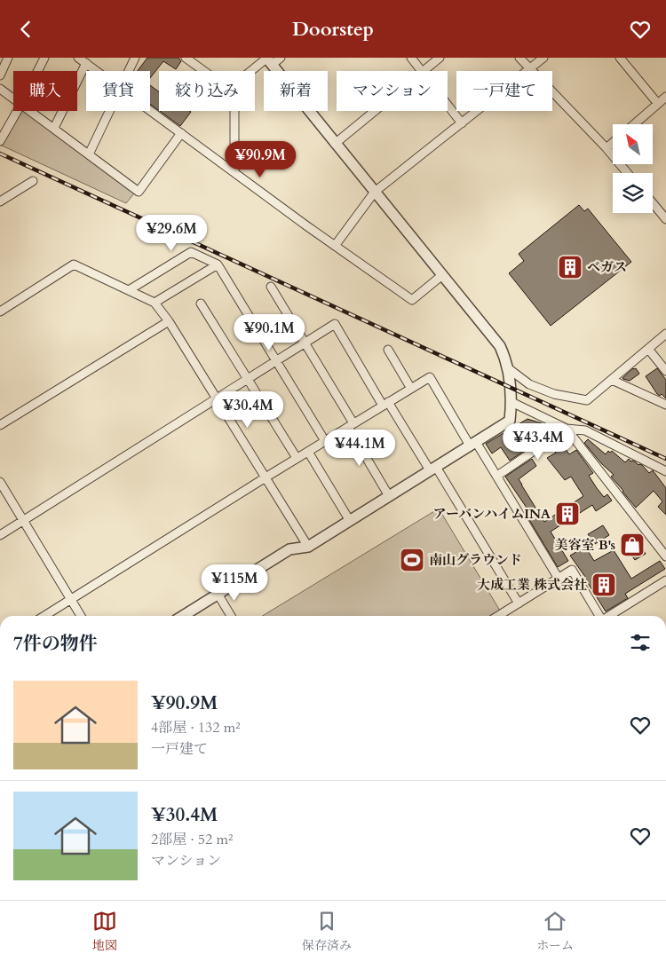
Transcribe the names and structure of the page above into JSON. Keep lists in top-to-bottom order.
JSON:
{
  "places": {
    "building": ["ベガス", "アーバンハイムINA", "大成工業 株式会社"],
    "shop": ["美容室 B's"],
    "sports": ["南山グラウンド"]
  },
  "north": "top left",
  "page": {
    "header": "Doorstep",
    "chip": [
      "購入",
      "賃貸",
      "絞り込み",
      "新着",
      "マンション",
      "一戸建て"
    ],
    "price": [
      "¥90.9M",
      "¥29.6M",
      "¥90.1M",
      "¥30.4M",
      "¥43.4M",
      "¥44.1M",
      "¥115M"
    ],
    "heading": "7件の物件",
    "list": [
      {
        "name": "¥90.9M",
        "note": "4部屋 · 132 m² · 一戸建て"
      },
      {
        "name": "¥30.4M",
        "note": "2部屋 · 52 m² · マンション"
      }
    ],
    "tabs": ["地図", "保存済み", "ホーム"]
  }
}
